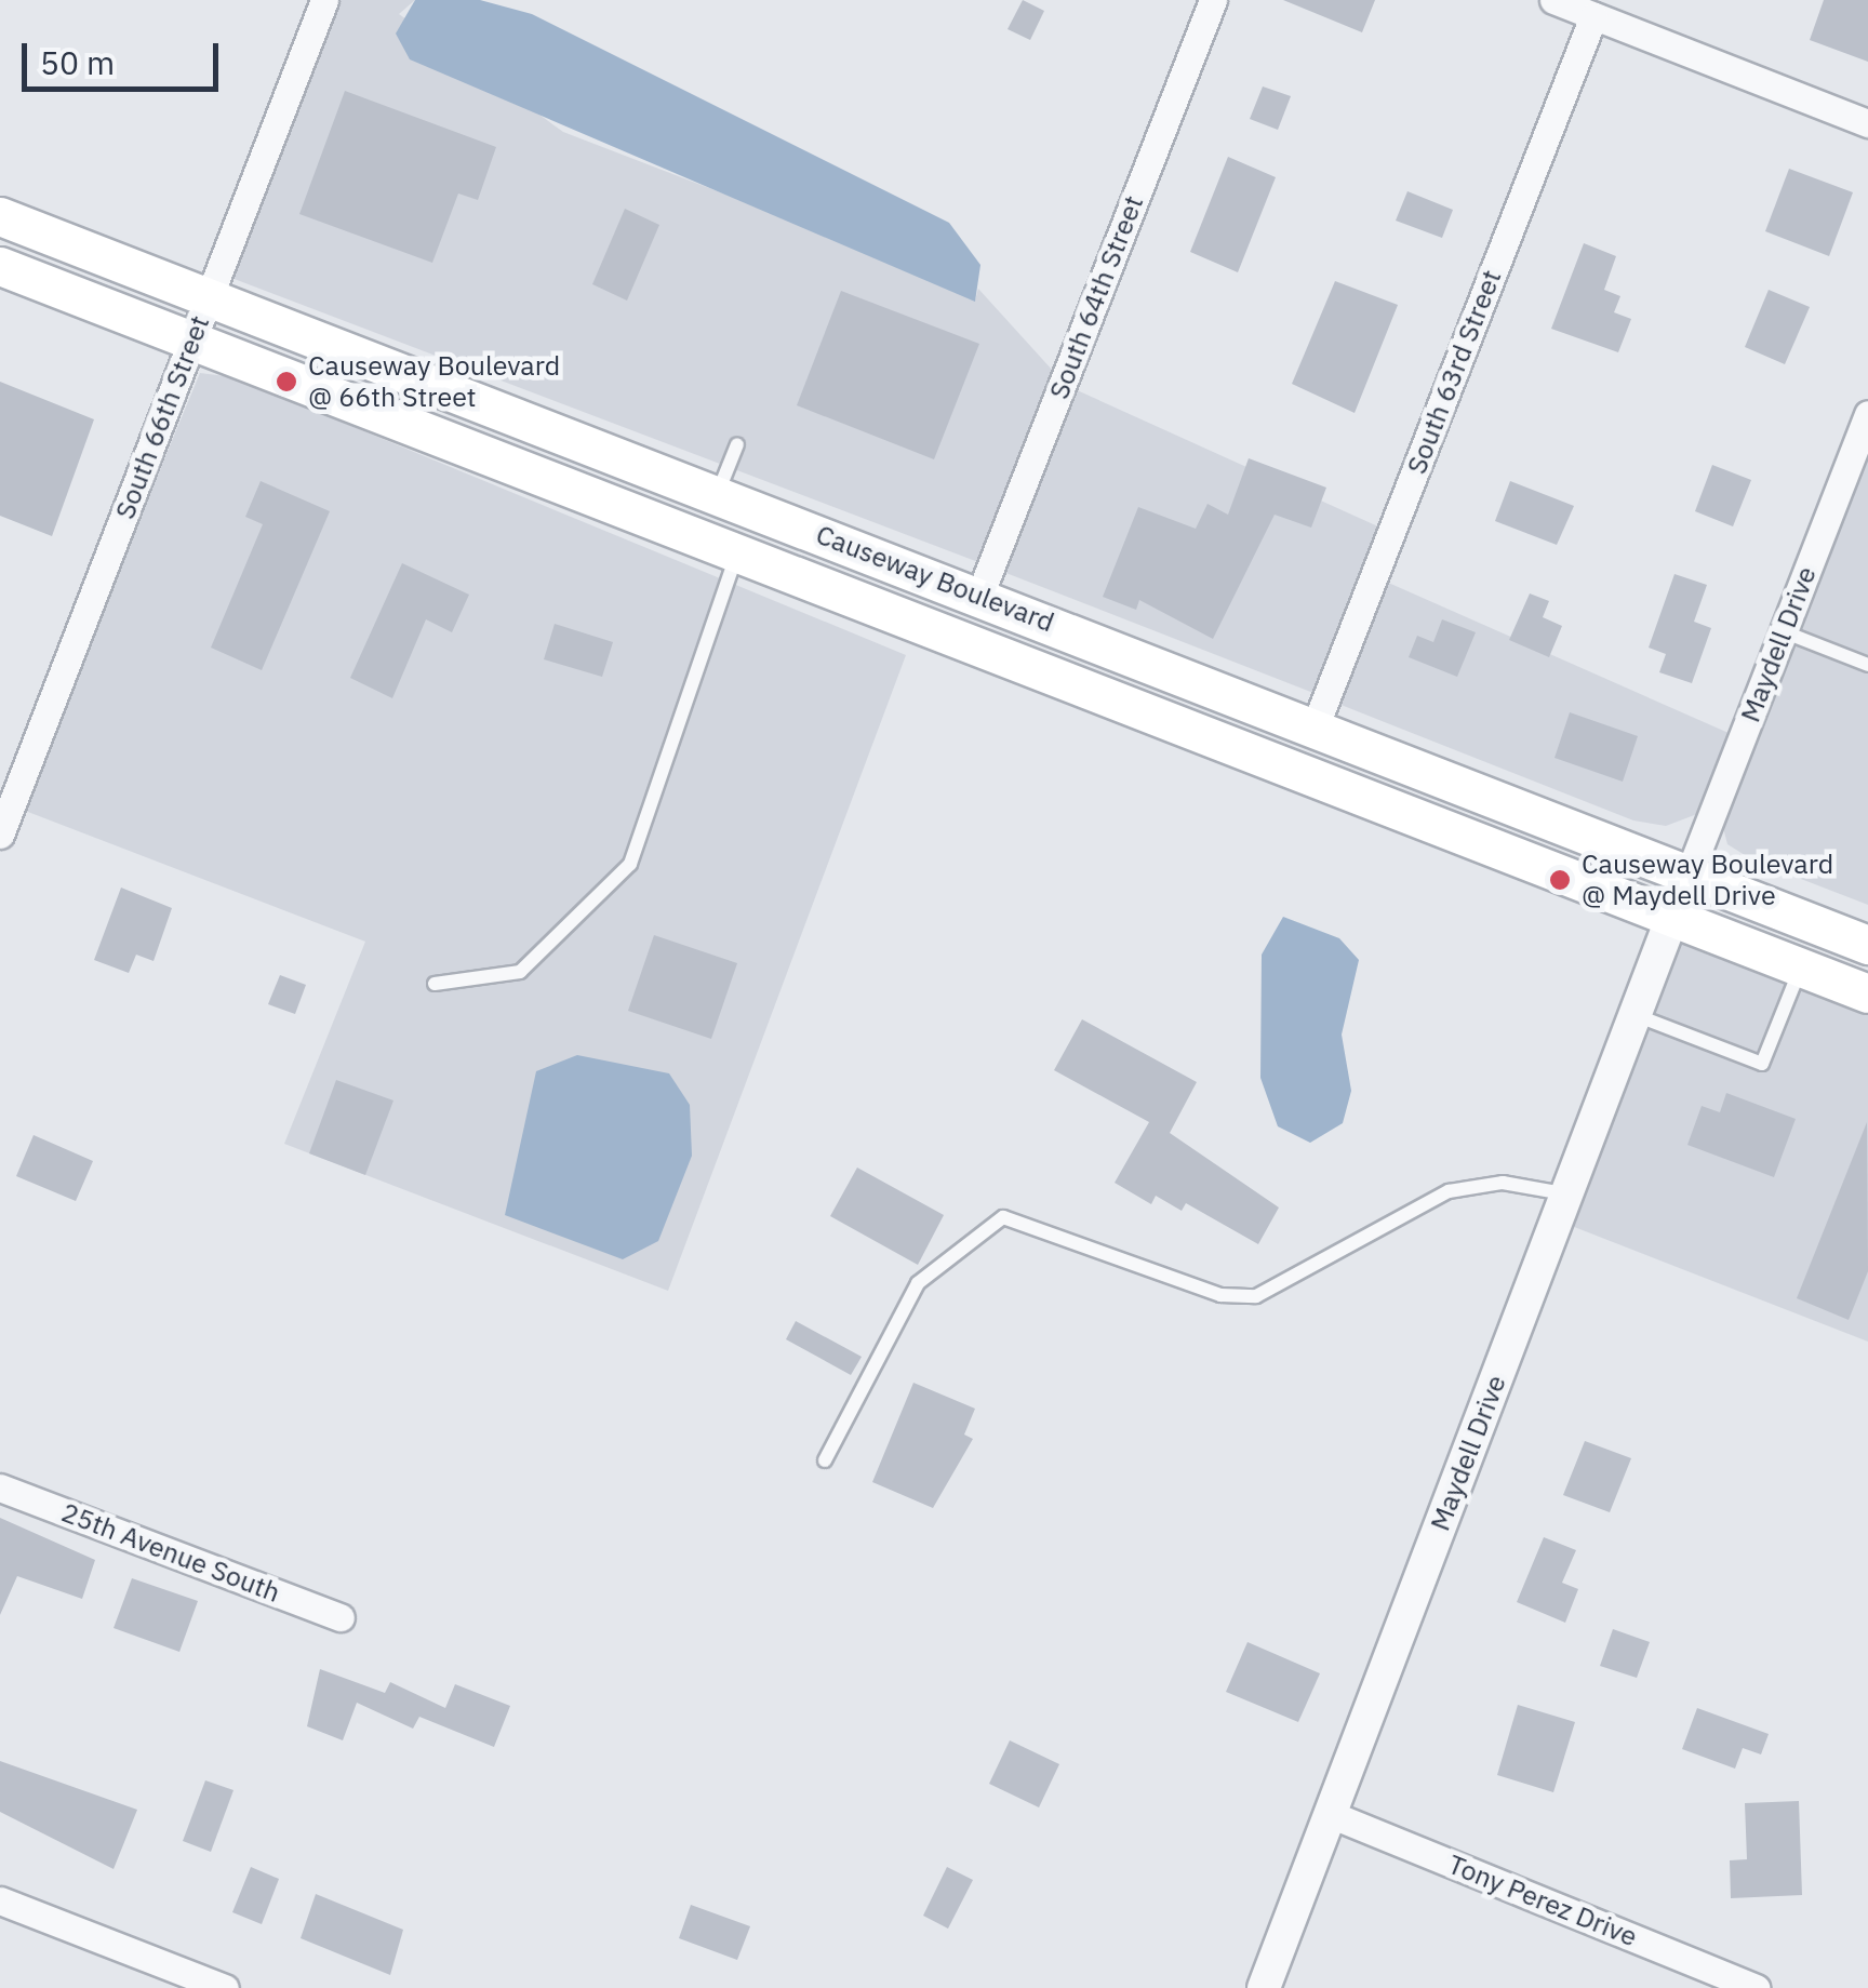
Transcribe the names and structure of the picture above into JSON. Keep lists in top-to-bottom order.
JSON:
{
  "streets": {
    "main road": ["Causeway Boulevard"],
    "street": [
      "South 64th Street",
      "South 63rd Street",
      "South 66th Street",
      "Maydell Drive",
      "25th Avenue South",
      "Tony Perez Drive"
    ]
  },
  "crossings": [
    ["South 64th Street", "Causeway Boulevard"],
    ["South 63rd Street", "Causeway Boulevard"],
    ["South 66th Street", "Causeway Boulevard"],
    ["Causeway Boulevard", "Maydell Drive"],
    ["Maydell Drive", "Tony Perez Drive"]
  ],
  "places": ["Causeway Boulevard @ 66th Street", "Causeway Boulevard @ Maydell Drive"],
  "scale_bar": "50 m"
}
